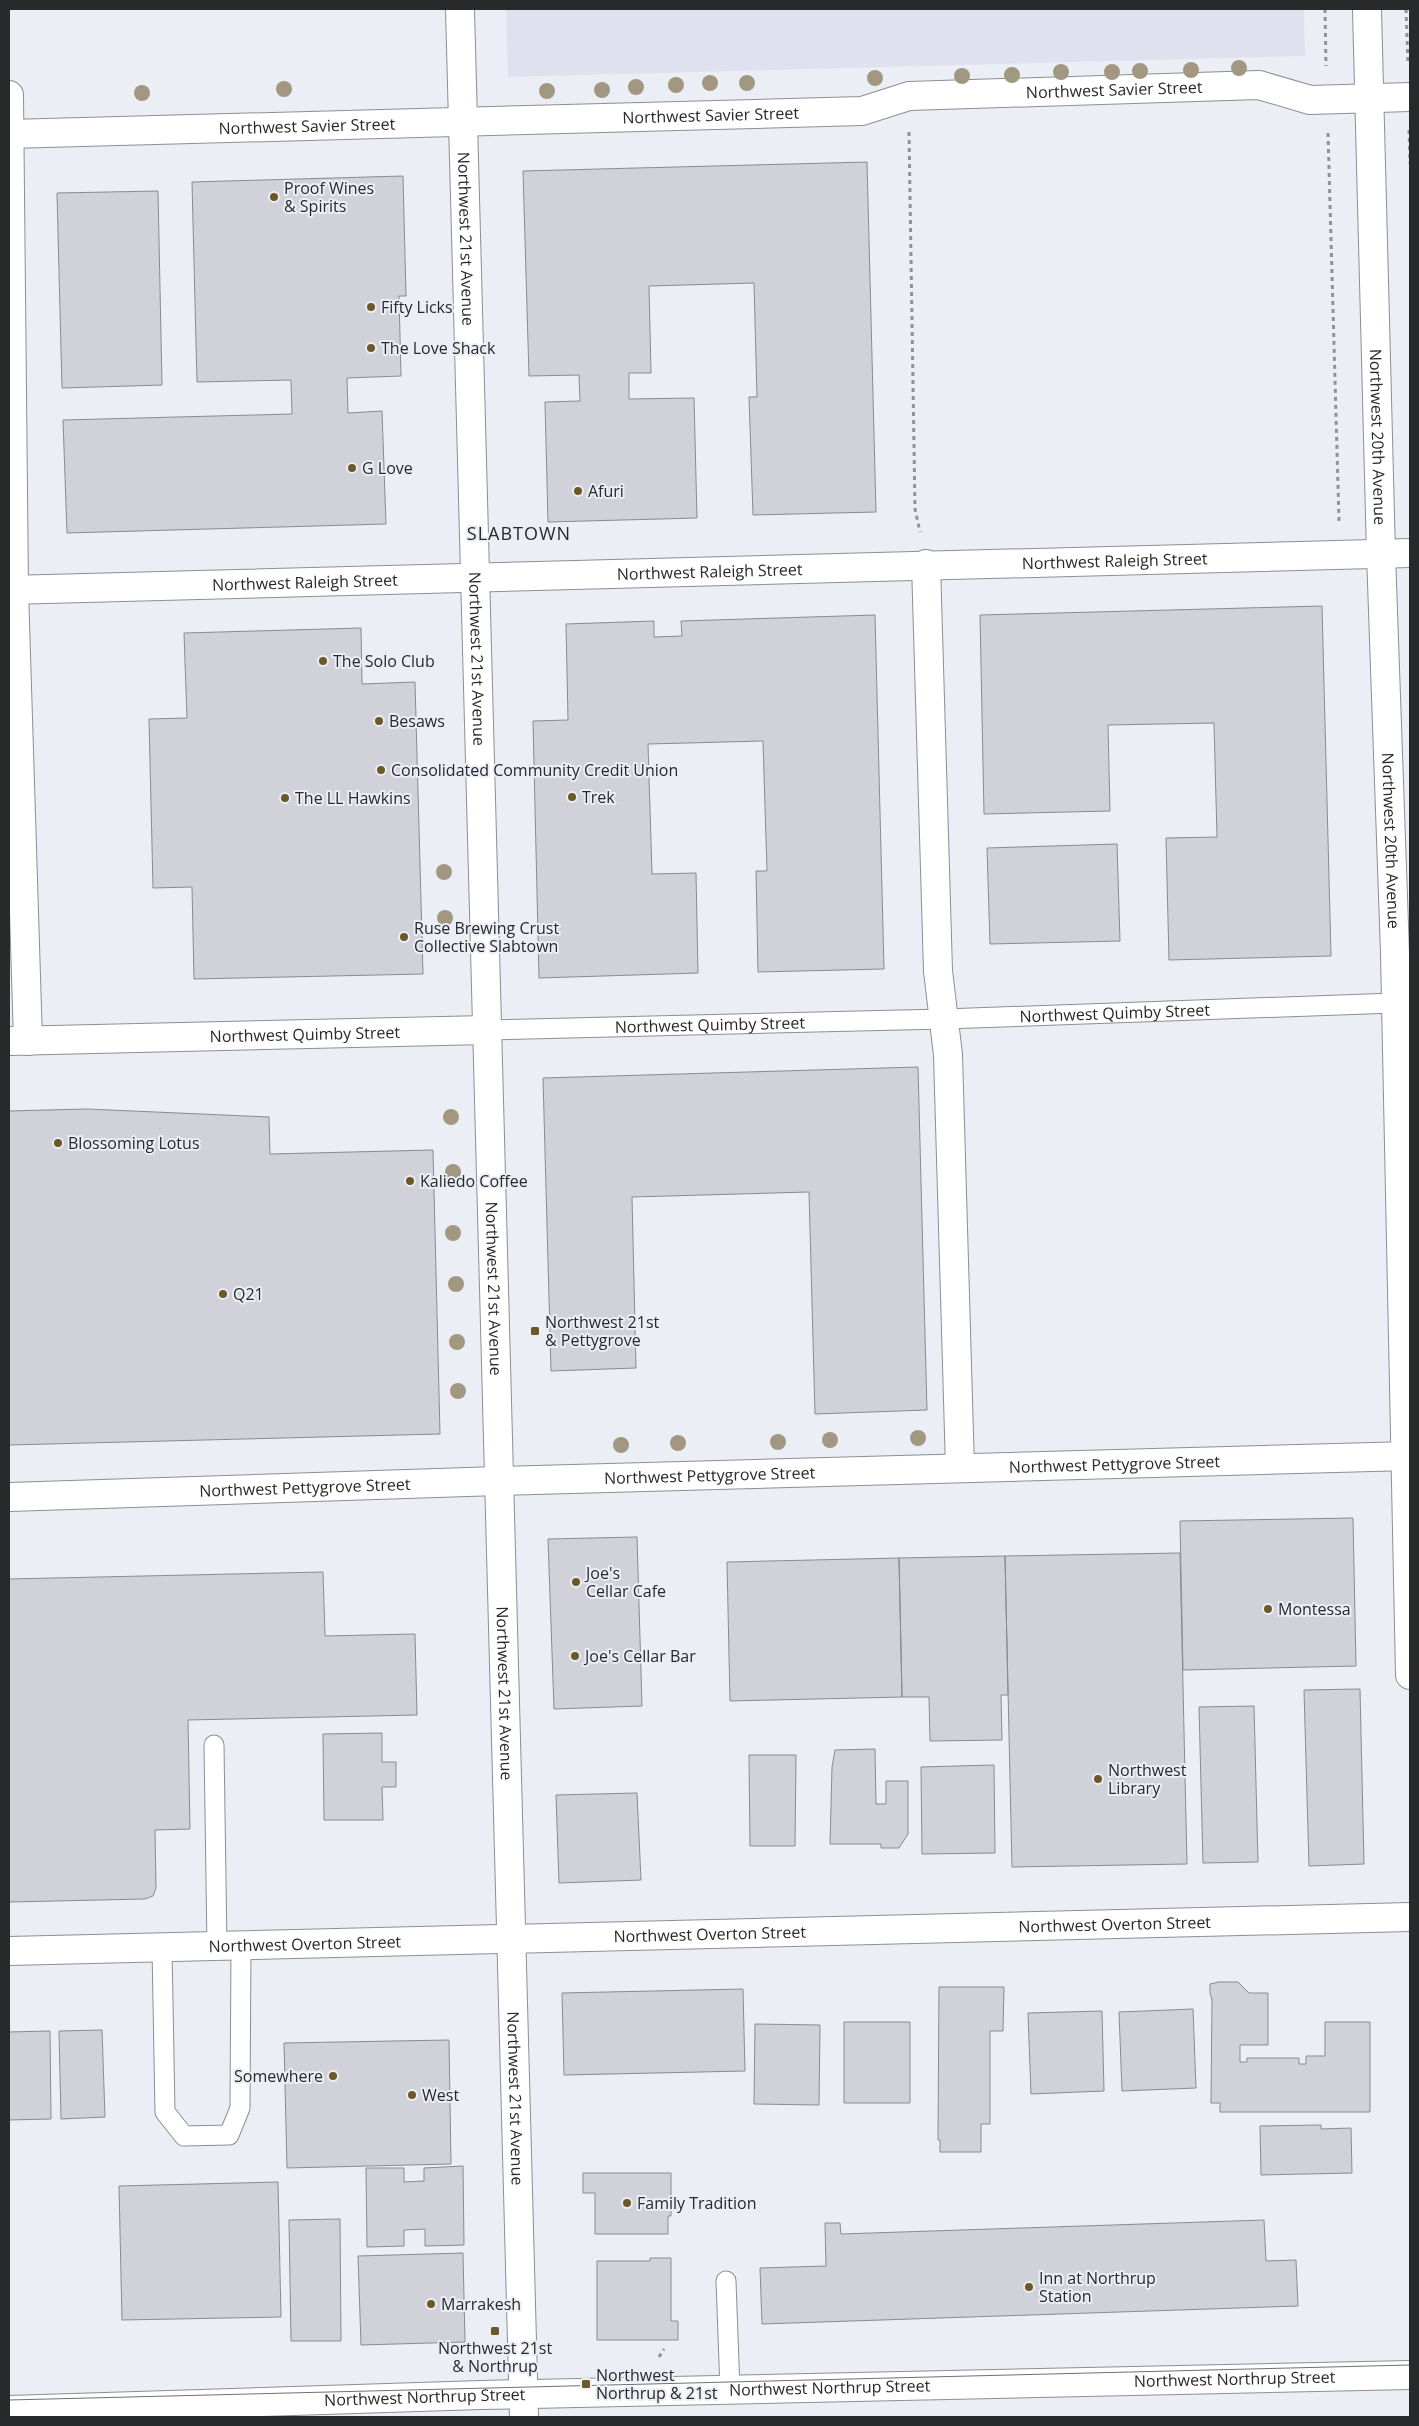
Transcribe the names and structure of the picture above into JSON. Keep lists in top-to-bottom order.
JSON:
{
  "streets": {
    "street": [
      "Northwest Savier Street",
      "Northwest 21st Avenue",
      "Northwest 20th Avenue",
      "Northwest Raleigh Street",
      "Northwest Quimby Street",
      "Northwest Pettygrove Street",
      "Northwest Overton Street",
      "Northwest Northrup Street"
    ]
  },
  "crossings": [
    ["Northwest Savier Street", "Northwest 21st Avenue"],
    ["Northwest Savier Street", "Northwest 20th Avenue"],
    ["Northwest 21st Avenue", "Northwest Raleigh Street"],
    ["Northwest 21st Avenue", "Northwest Quimby Street"],
    ["Northwest 21st Avenue", "Northwest Pettygrove Street"],
    ["Northwest 21st Avenue", "Northwest Overton Street"],
    ["Northwest 21st Avenue", "Northwest Northrup Street"],
    ["Northwest 20th Avenue", "Northwest Raleigh Street"],
    ["Northwest 20th Avenue", "Northwest Quimby Street"],
    ["Northwest 20th Avenue", "Northwest Pettygrove Street"]
  ],
  "districts": ["SLABTOWN"],
  "places": {
    "other": [
      "Proof Wines & Spirits",
      "Fifty Licks",
      "The Love Shack",
      "G Love",
      "Afuri",
      "The Solo Club",
      "Besaws",
      "Consolidated Community Credit Union",
      "Trek",
      "The LL Hawkins",
      "Ruse Brewing Crust Collective Slabtown",
      "Blossoming Lotus",
      "Kaliedo Coffee",
      "Q21",
      "Joe's Cellar Cafe",
      "Montessa",
      "Joe's Cellar Bar",
      "Northwest Library",
      "Somewhere",
      "West",
      "Family Tradition",
      "Inn at Northrup Station",
      "Marrakesh"
    ],
    "transit": ["Northwest 21st & Pettygrove", "Northwest 21st & Northrup", "Northwest Northrup & 21st"]
  }
}
